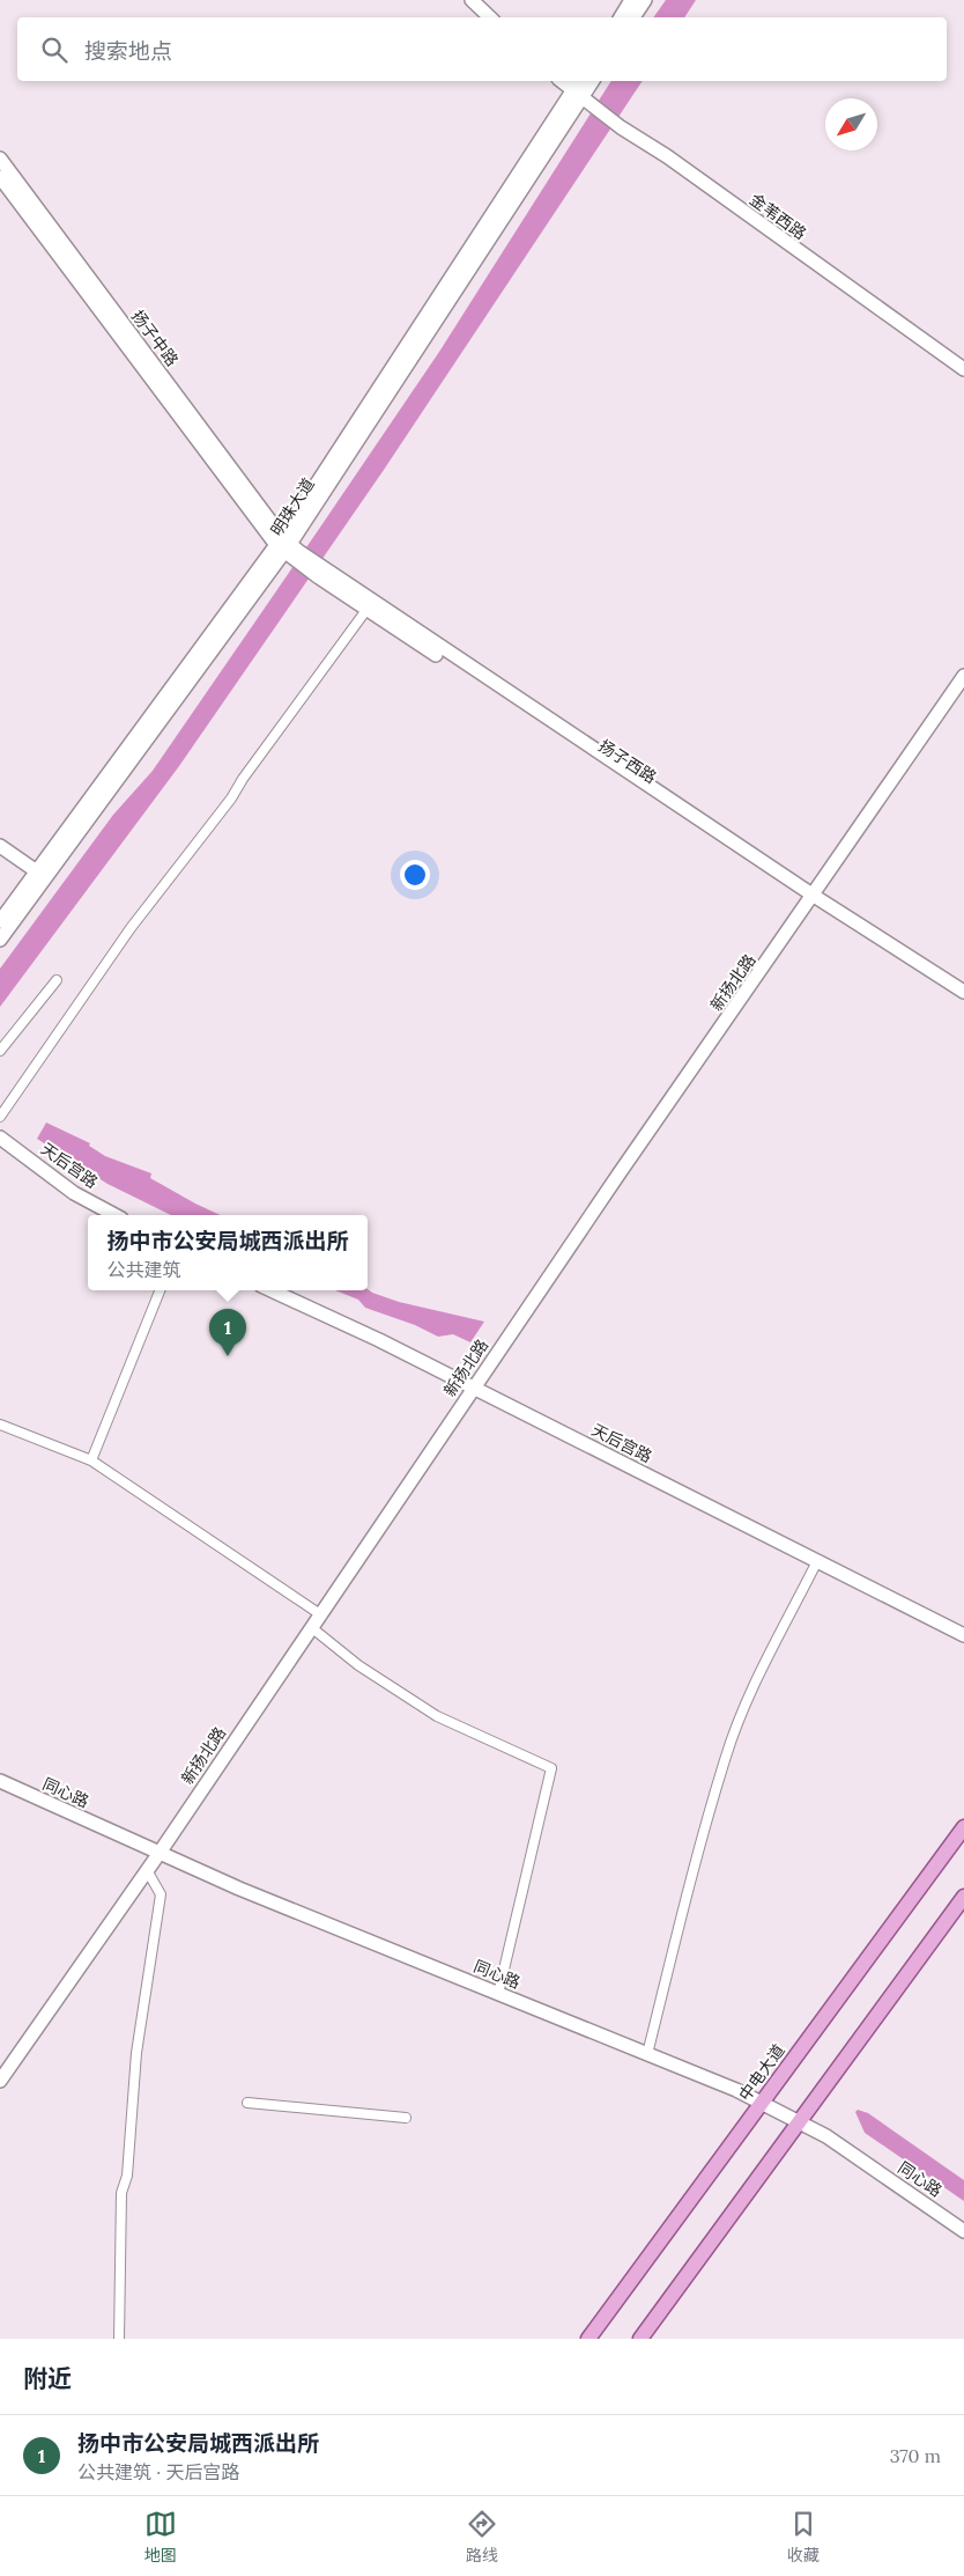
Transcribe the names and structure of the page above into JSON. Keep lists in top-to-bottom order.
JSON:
{
  "streets": {
    "main road": ["中电大道"],
    "street": [
      "金苇西路",
      "扬子中路",
      "明珠大道",
      "扬子西路",
      "新扬北路",
      "天后宫路",
      "同心路"
    ]
  },
  "crossings": [
    ["金苇西路", "明珠大道"],
    ["扬子中路", "明珠大道"],
    ["扬子中路", "扬子西路"],
    ["明珠大道", "扬子西路"],
    ["扬子西路", "新扬北路"],
    ["新扬北路", "天后宫路"],
    ["新扬北路", "同心路"],
    ["同心路", "中电大道"]
  ],
  "north": "bottom left",
  "page": {
    "search": "搜索地点",
    "popup": ["扬中市公安局城西派出所", "公共建筑"],
    "pins": "1",
    "heading": "附近",
    "list": [
      {
        "mark": "1",
        "name": "扬中市公安局城西派出所",
        "note": "公共建筑 · 天后宫路",
        "value": "370 m"
      }
    ],
    "nav": ["地图", "路线", "收藏"]
  }
}
